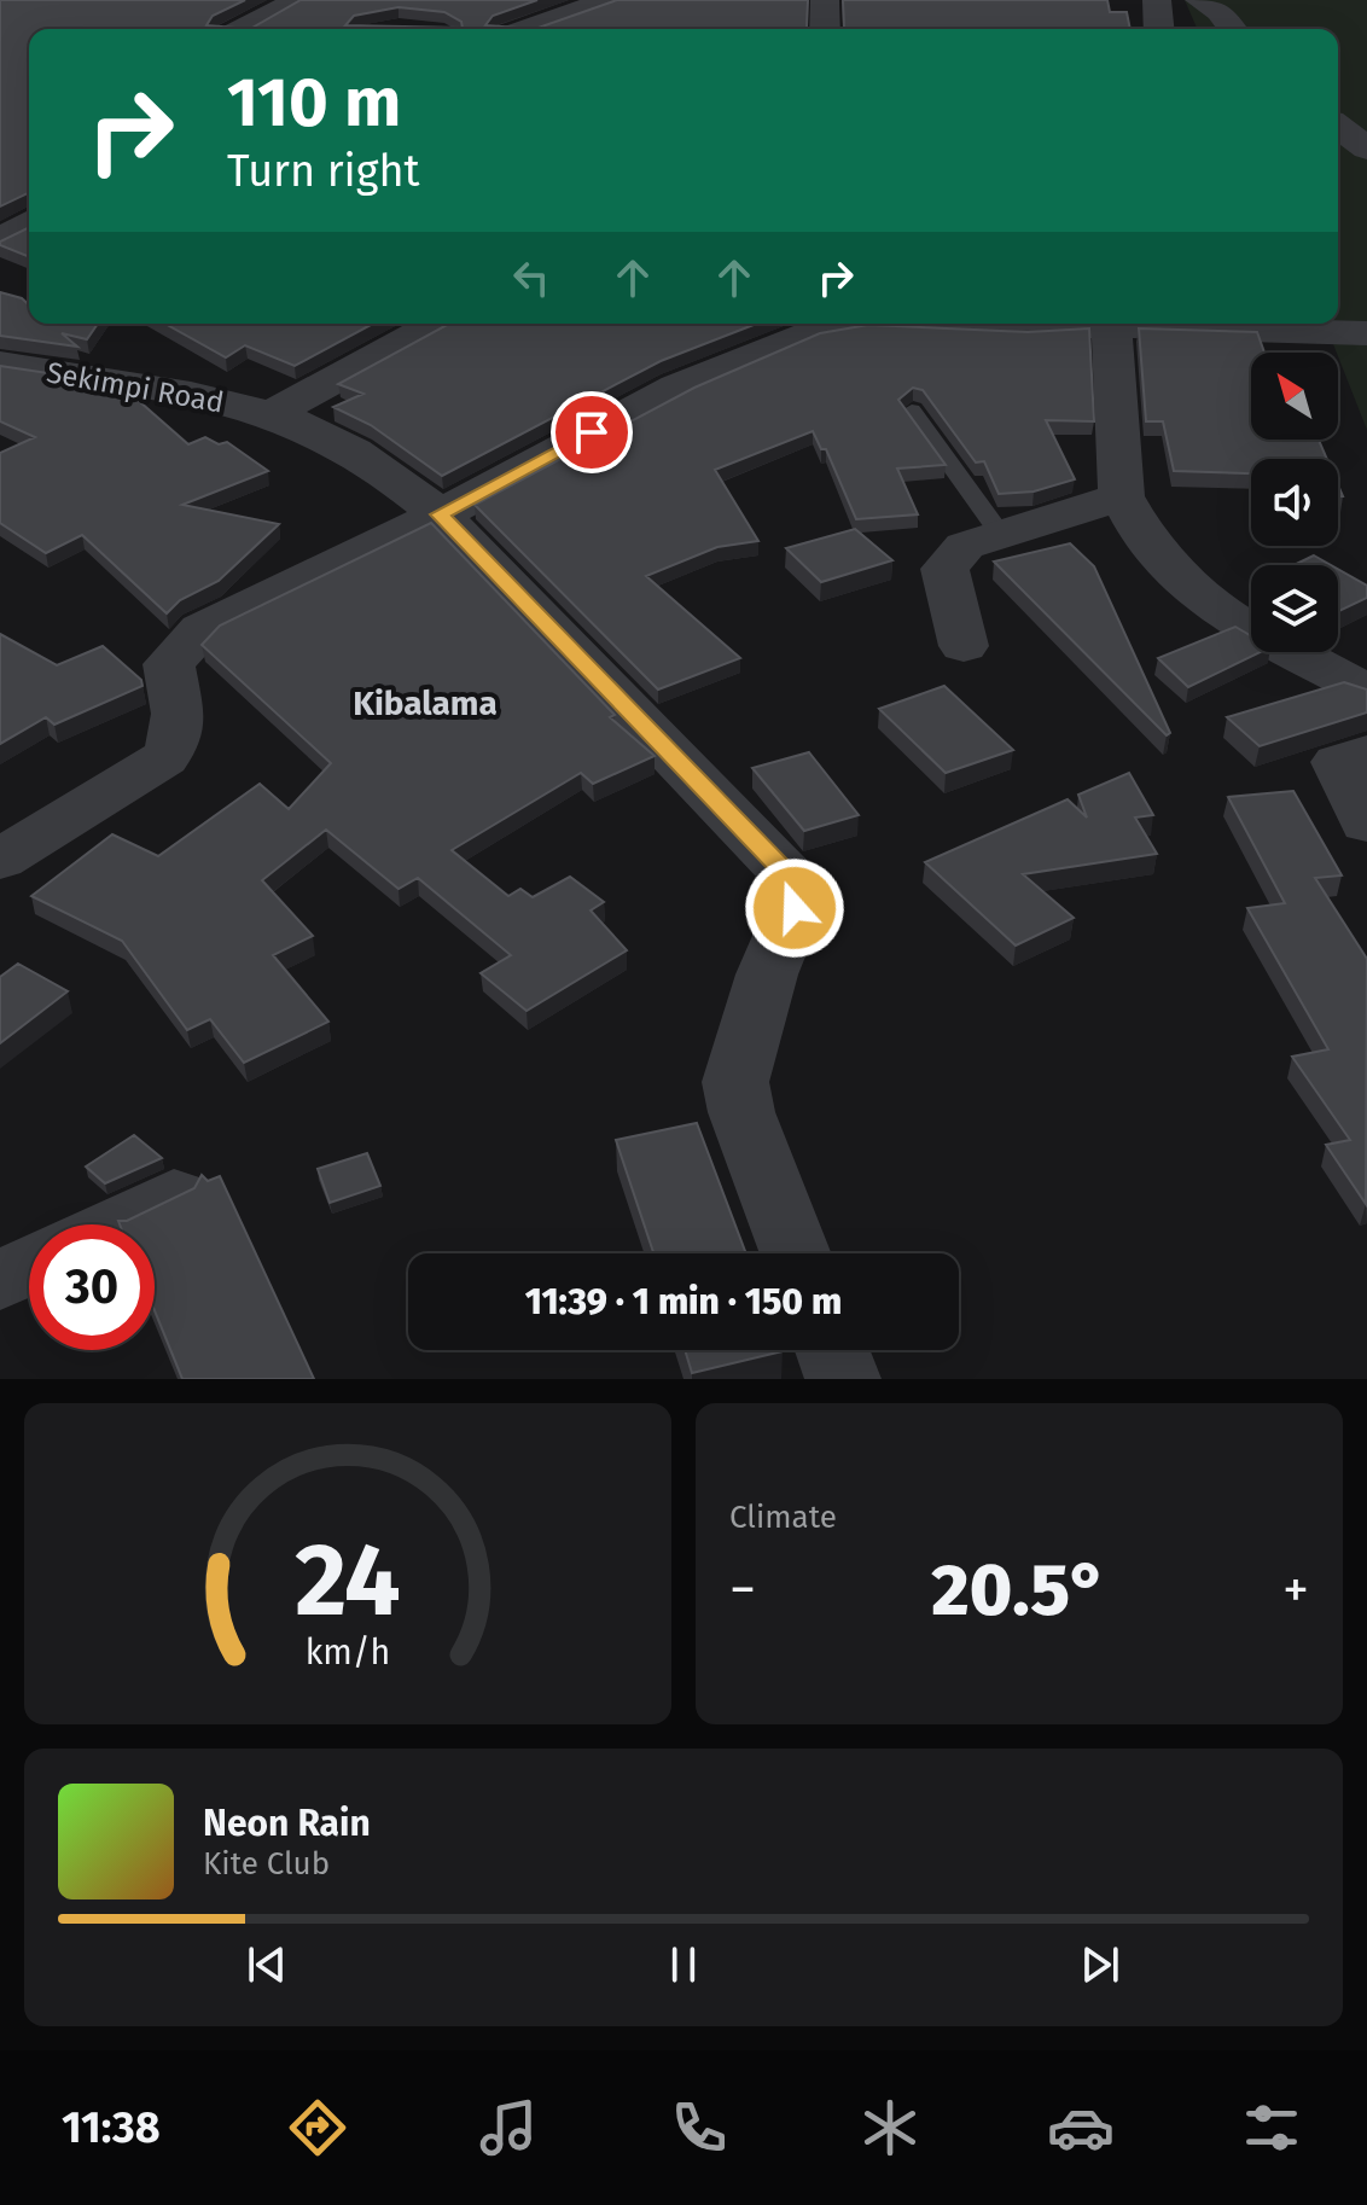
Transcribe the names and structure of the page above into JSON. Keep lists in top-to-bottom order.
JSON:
{
  "streets": {
    "street": ["Sekimpi Road"]
  },
  "districts": ["Kibalama"],
  "north": "top left",
  "page": {
    "turn": ["110 m", "Turn right"],
    "limit": "30",
    "trip": "11:39 · 1 min · 150 m",
    "tile": "Climate",
    "heat": ["−", "20.5°", "+"],
    "song": ["Neon Rain", "Kite Club"],
    "tabs": "11:38",
    "gauge": ["24", "km/h"]
  }
}
